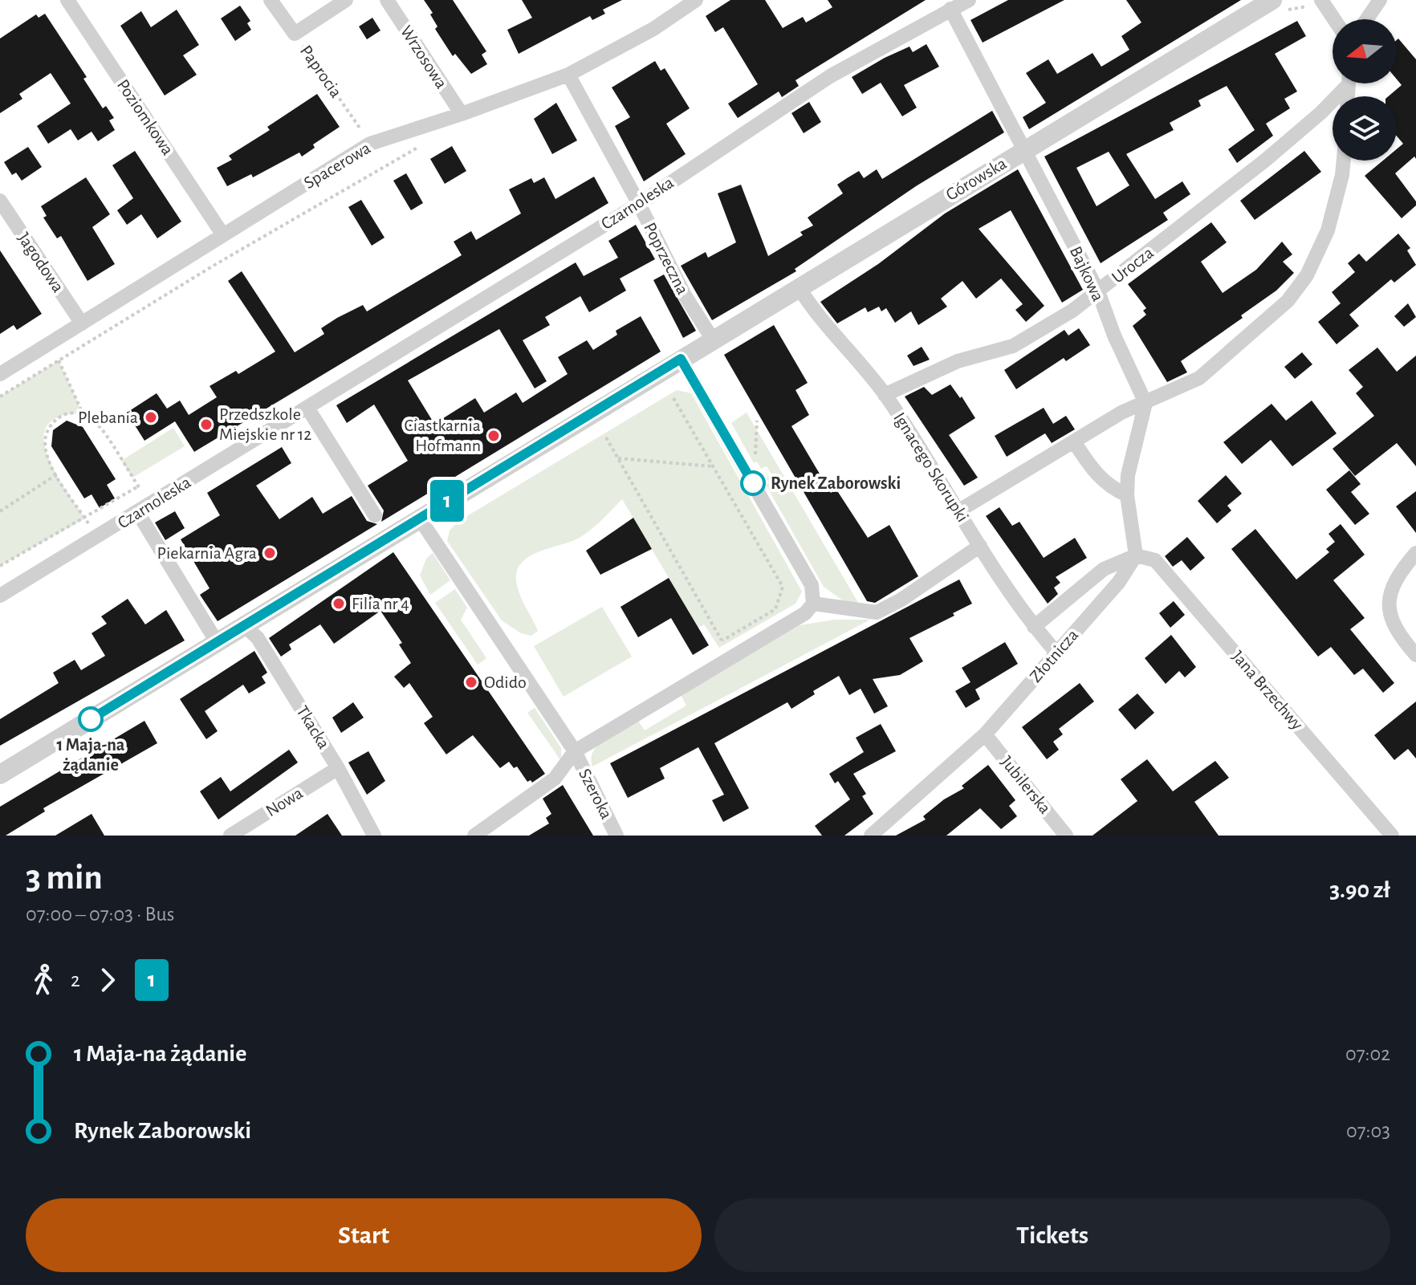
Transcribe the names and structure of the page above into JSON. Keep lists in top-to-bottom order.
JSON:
{
  "streets": {
    "street": [
      "Wrzosowa",
      "Paprocia",
      "Poziomkowa",
      "Spacerowa",
      "Górowska",
      "Czarnoleska",
      "Poprzeczna",
      "Jagodowa",
      "Urocza",
      "Bajkowa",
      "Ignacego Skorupki",
      "Złotnicza",
      "Jana Brzechwy",
      "Tkacka",
      "Jubilerska",
      "Szeroka",
      "Nowa"
    ]
  },
  "crossings": [
    ["Wrzosowa", "Spacerowa"],
    ["Paprocia", "Spacerowa"],
    ["Poziomkowa", "Spacerowa"],
    ["Spacerowa", "Poprzeczna"],
    ["Spacerowa", "Jagodowa"],
    ["Górowska", "Poprzeczna"],
    ["Górowska", "Bajkowa"],
    ["Górowska", "Ignacego Skorupki"],
    ["Czarnoleska", "Poprzeczna"],
    ["Czarnoleska", "Bajkowa"],
    ["Urocza", "Bajkowa"],
    ["Urocza", "Ignacego Skorupki"],
    ["Ignacego Skorupki", "Złotnicza"],
    ["Złotnicza", "Jana Brzechwy"],
    ["Złotnicza", "Jubilerska"],
    ["Tkacka", "Nowa"]
  ],
  "places": [
    "Plebania",
    "Przedszkole Miejskie nr 12",
    "Ciastkarnia Hofmann",
    "Rynek Zaborowski",
    "Piekarnia Agra",
    "Filia nr 4",
    "Odido",
    "1 Maja-na żądanie"
  ],
  "lines": ["bus line 1"],
  "north": "left",
  "page": {
    "on_map": "1",
    "heading": ["3 min", "07:00 – 07:03 · Bus", "3.90 zł"],
    "legs": ["2", "1"],
    "list": [
      {
        "name": "1 Maja-na żądanie",
        "value": "07:02"
      },
      {
        "name": "Rynek Zaborowski",
        "value": "07:03"
      }
    ],
    "buttons": ["Start", "Tickets"]
  }
}
